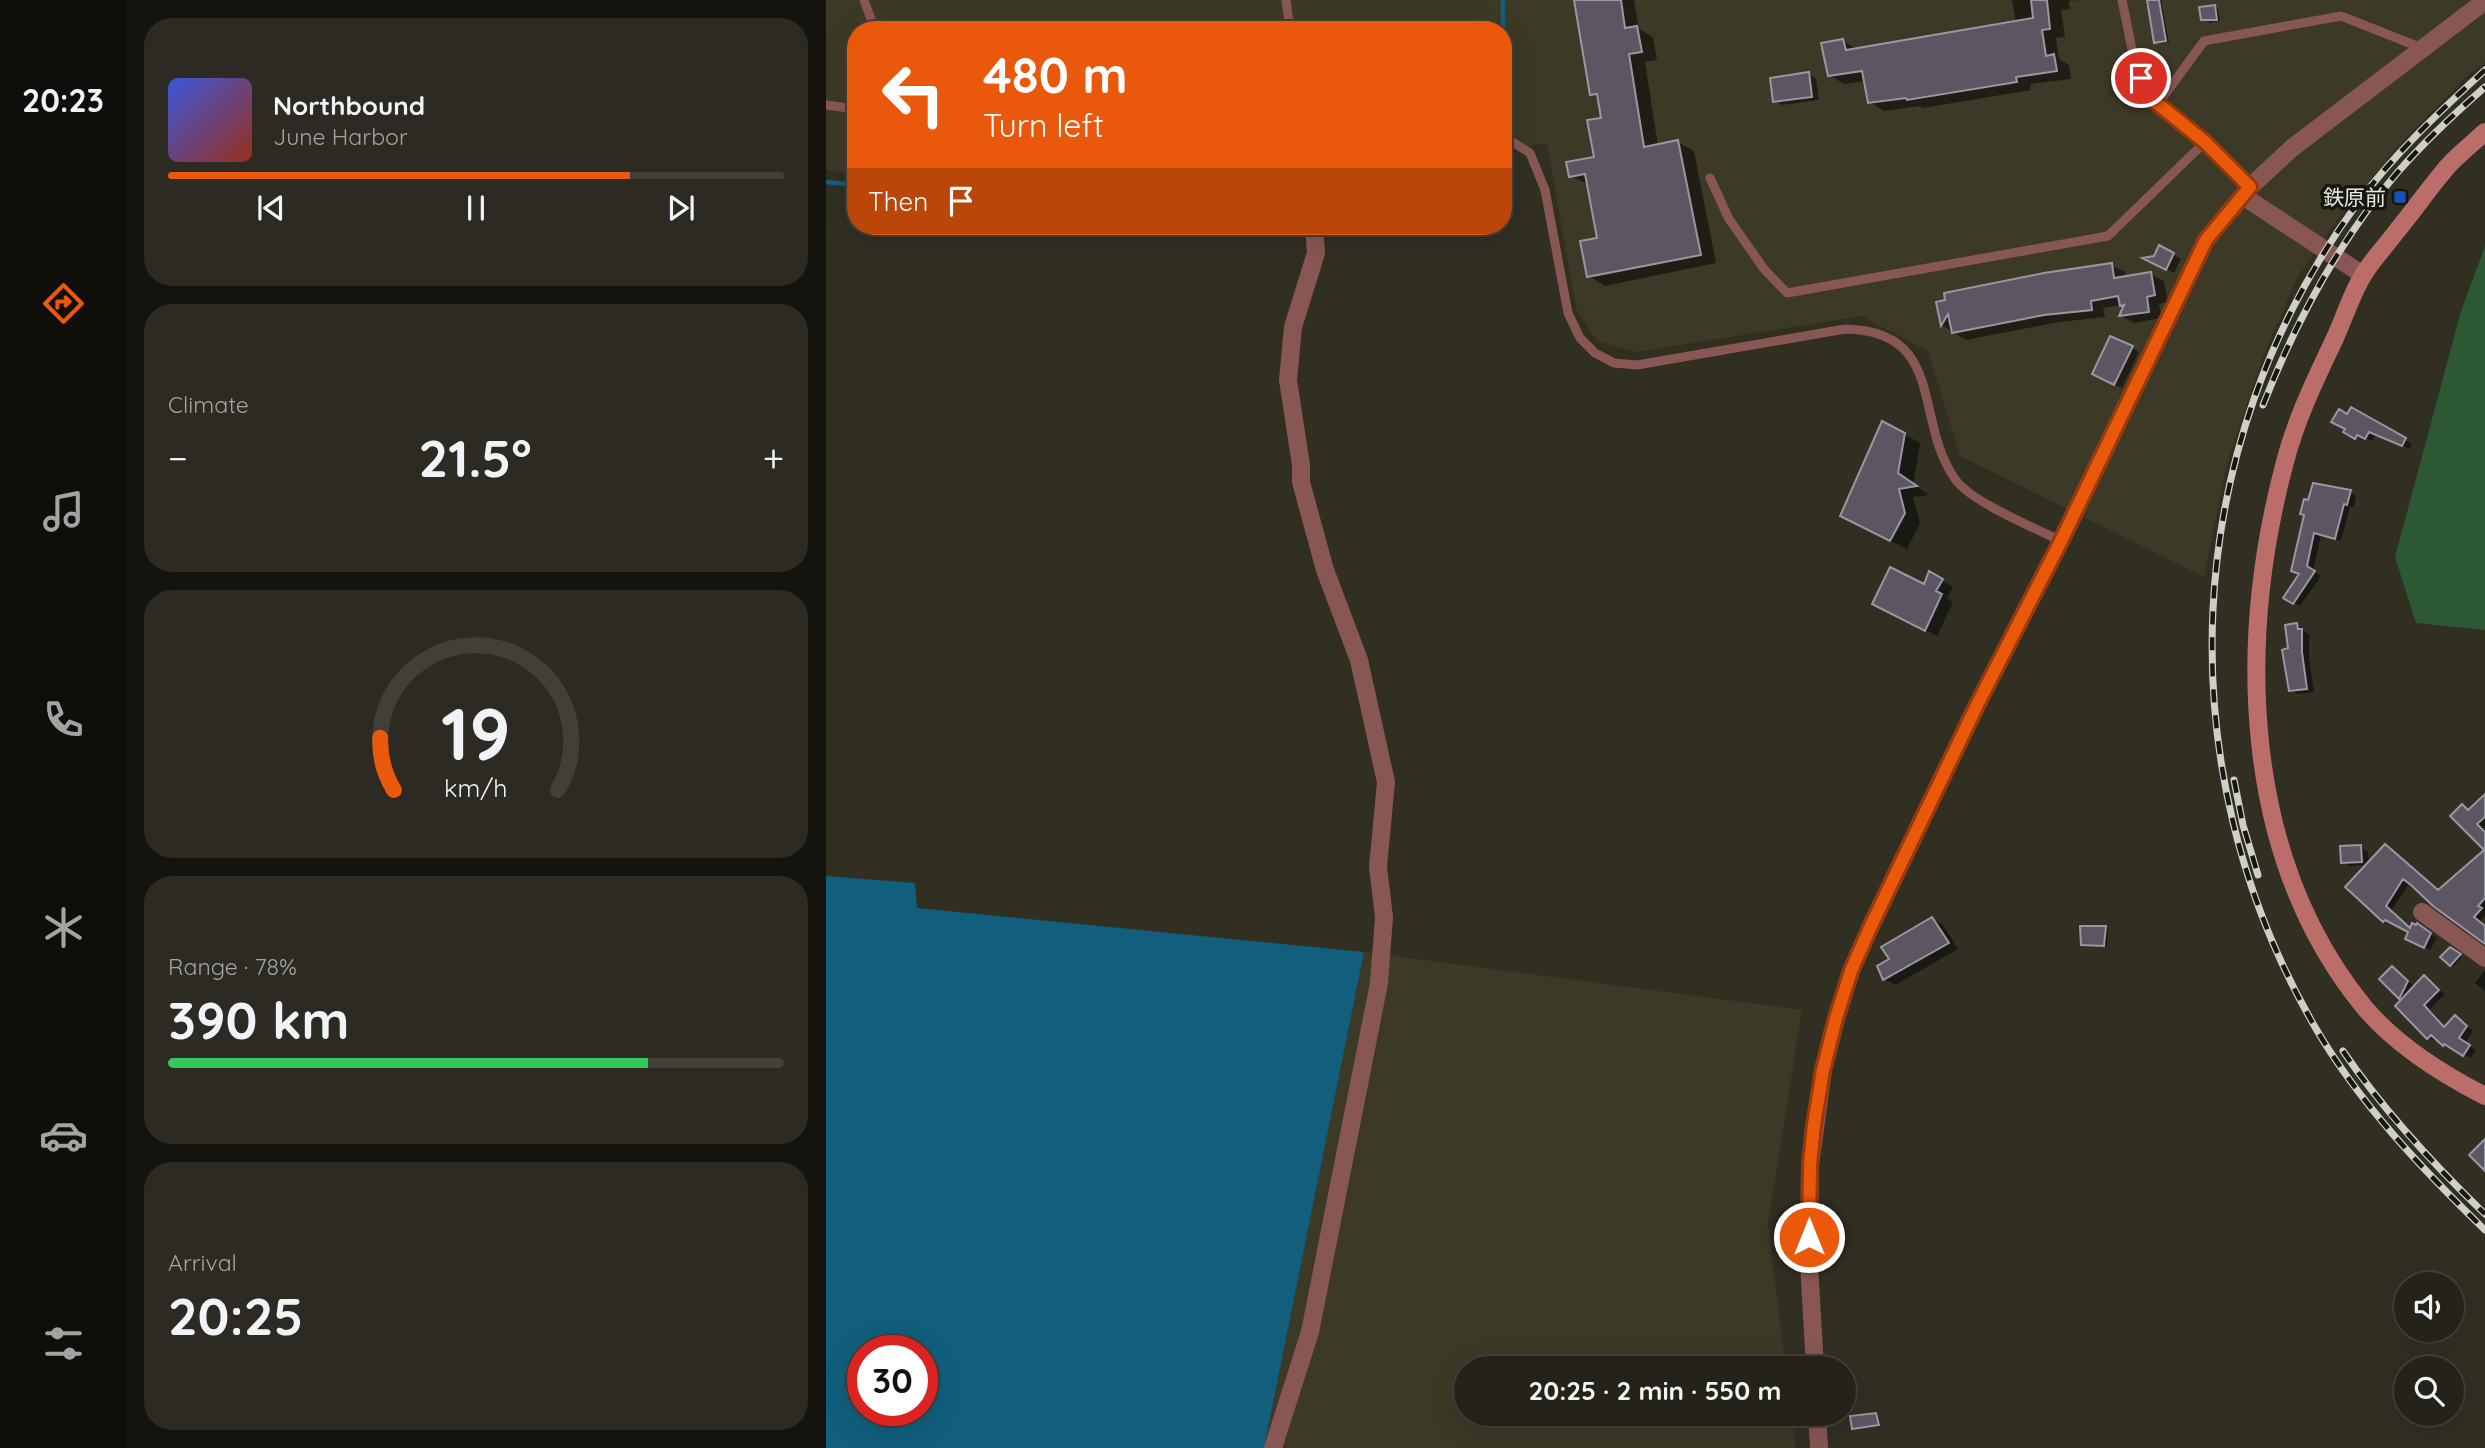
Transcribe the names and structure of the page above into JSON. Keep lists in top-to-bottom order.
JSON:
{
  "places": {
    "transit": ["鉄原前"]
  },
  "page": {
    "tabs": "20:23",
    "turn": ["480 m", "Turn left"],
    "song": ["Northbound", "June Harbor"],
    "then": "Then",
    "tile": [
      "Climate",
      ["Range · 78%", "390 km"],
      ["Arrival", "20:25"]
    ],
    "heat": ["−", "21.5°", "+"],
    "limit": "30",
    "trip": "20:25 · 2 min · 550 m",
    "gauge": ["19", "km/h"]
  }
}
